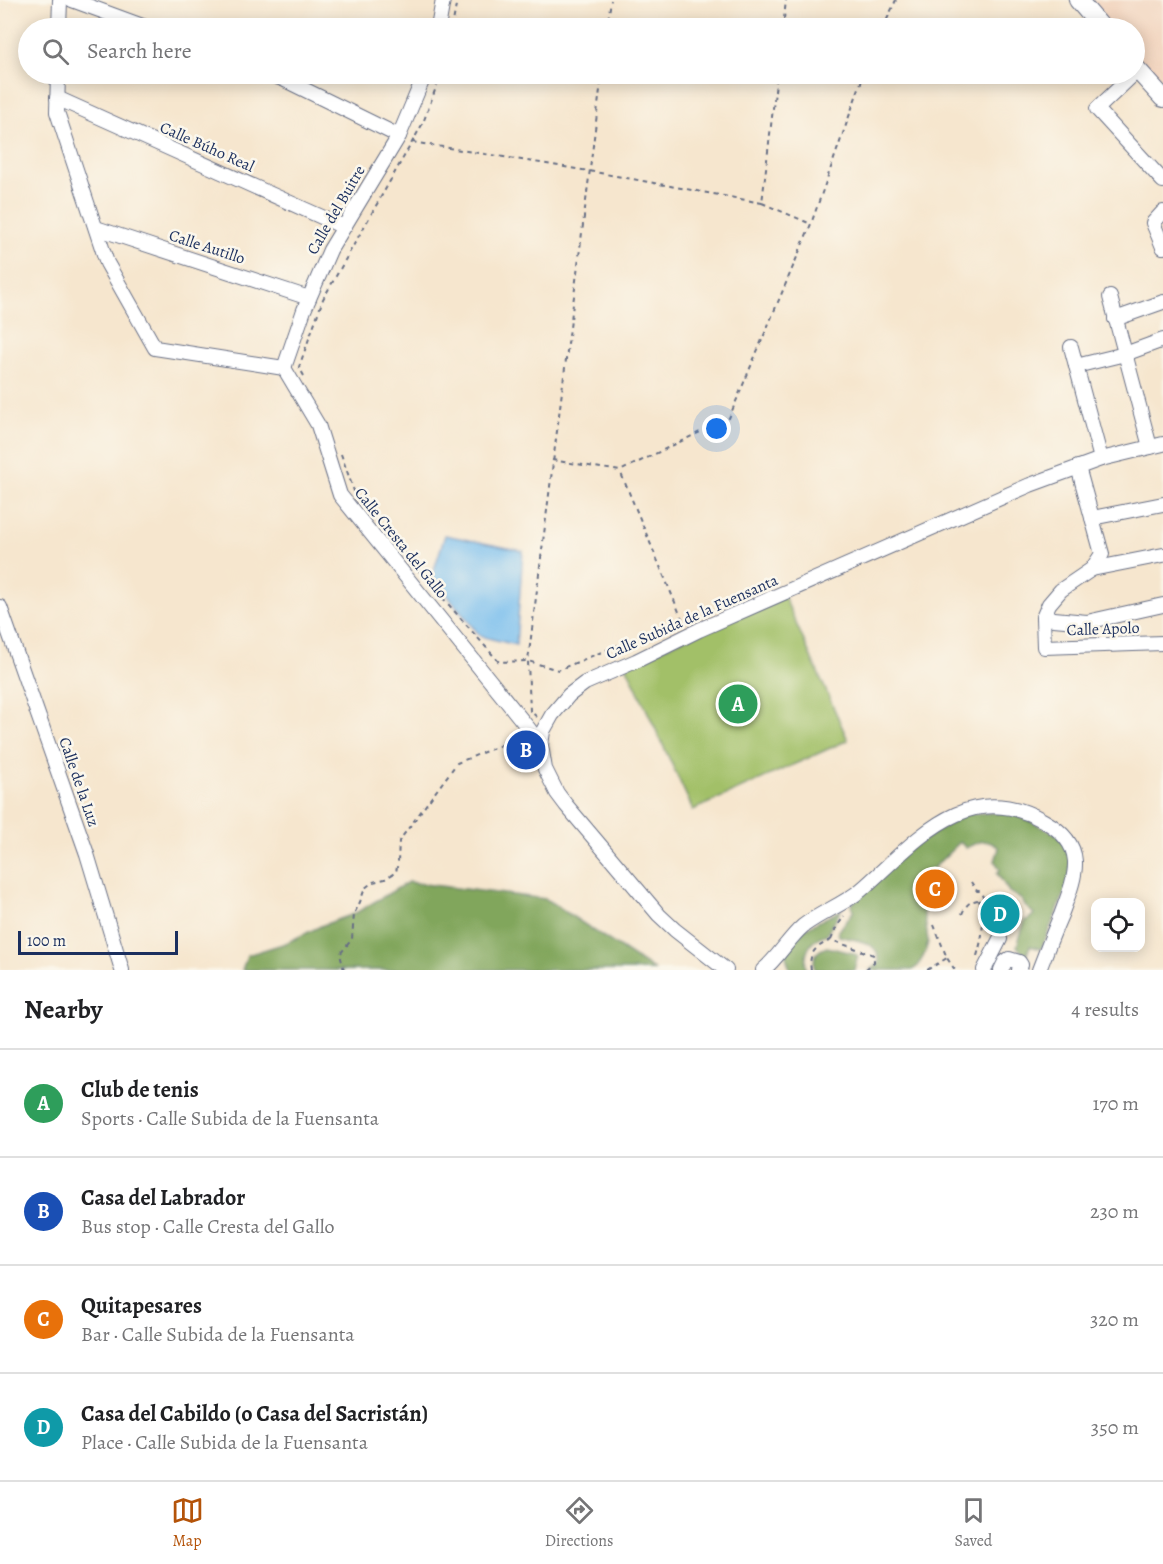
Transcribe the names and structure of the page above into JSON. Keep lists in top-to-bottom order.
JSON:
{
  "streets": {
    "street": [
      "Calle Búho Real",
      "Calle del Buitre",
      "Calle Autillo",
      "Calle Cresta del Gallo",
      "Calle Subida de la Fuensanta",
      "Calle Apolo",
      "Calle de la Luz"
    ]
  },
  "crossings": [
    ["Calle Búho Real", "Calle del Buitre"],
    ["Calle del Buitre", "Calle Autillo"],
    ["Calle del Buitre", "Calle Cresta del Gallo"],
    ["Calle Cresta del Gallo", "Calle Subida de la Fuensanta"]
  ],
  "scale_bar": "100 m",
  "page": {
    "search": "Search here",
    "pins": [
      "A",
      "B",
      "C",
      "D"
    ],
    "scale": "100 m",
    "heading": ["Nearby", "4 results"],
    "list": [
      {
        "mark": "A",
        "name": "Club de tenis",
        "note": "Sports · Calle Subida de la Fuensanta",
        "value": "170 m"
      },
      {
        "mark": "B",
        "name": "Casa del Labrador",
        "note": "Bus stop · Calle Cresta del Gallo",
        "value": "230 m"
      },
      {
        "mark": "C",
        "name": "Quitapesares",
        "note": "Bar · Calle Subida de la Fuensanta",
        "value": "320 m"
      },
      {
        "mark": "D",
        "name": "Casa del Cabildo (o Casa del Sacristán)",
        "note": "Place · Calle Subida de la Fuensanta",
        "value": "350 m"
      }
    ],
    "nav": ["Map", "Directions", "Saved"]
  }
}
